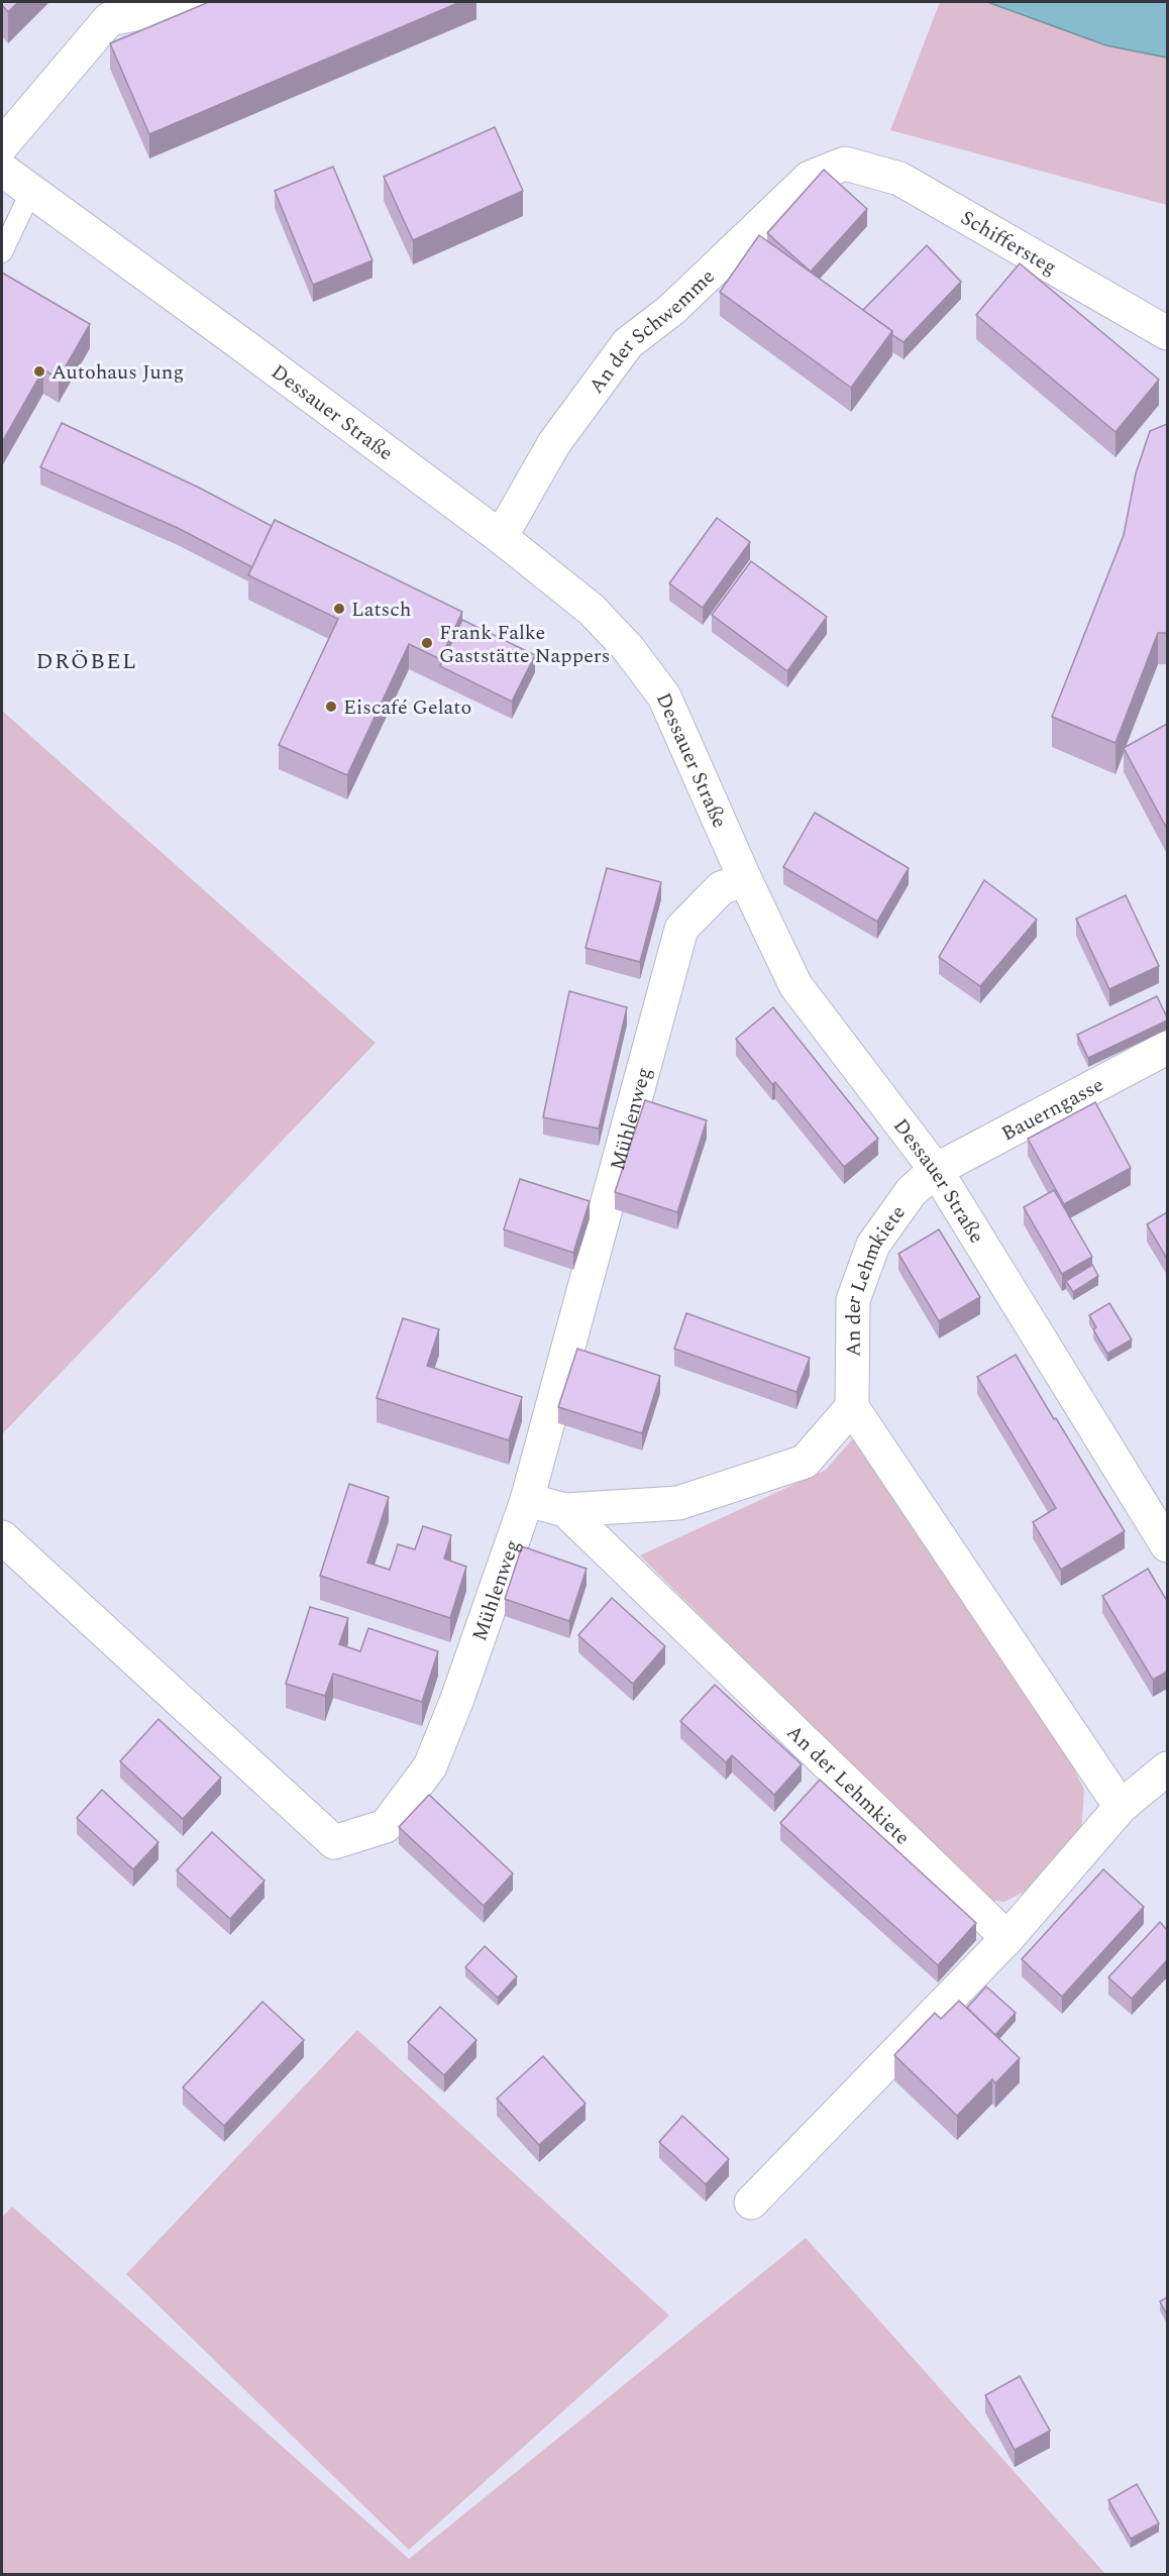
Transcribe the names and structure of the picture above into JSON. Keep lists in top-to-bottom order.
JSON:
{
  "streets": {
    "street": [
      "Schiffersteg",
      "An der Schwemme",
      "Dessauer Straße",
      "Bauerngasse",
      "Mühlenweg",
      "An der Lehmkiete"
    ]
  },
  "crossings": [
    ["Schiffersteg", "An der Schwemme"],
    ["An der Schwemme", "Dessauer Straße"],
    ["Dessauer Straße", "Bauerngasse"],
    ["Dessauer Straße", "Mühlenweg"],
    ["Dessauer Straße", "An der Lehmkiete"],
    ["Bauerngasse", "An der Lehmkiete"],
    ["Mühlenweg", "An der Lehmkiete"]
  ],
  "districts": ["DRÖBEL"],
  "places": [
    "Autohaus Jung",
    "Latsch",
    "Frank Falke Gaststätte Nappers",
    "Eiscafé Gelato"
  ]
}
